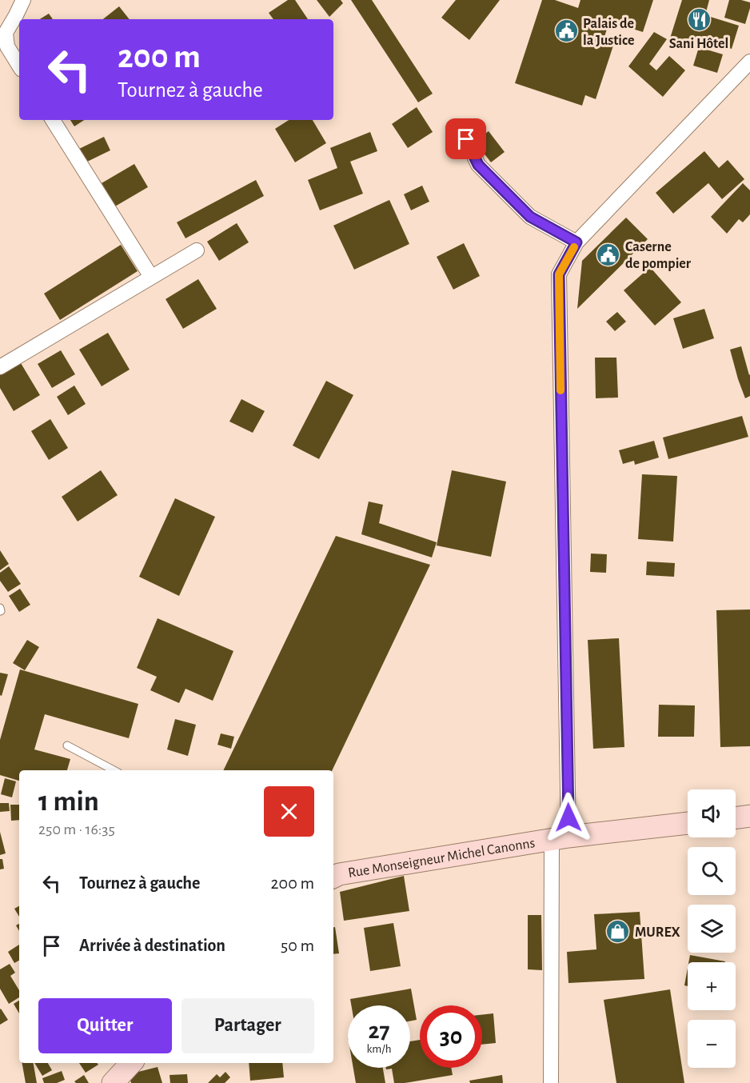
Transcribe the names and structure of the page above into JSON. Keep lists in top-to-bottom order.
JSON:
{
  "streets": {
    "street": ["Rue Monseigneur Michel Canonns"]
  },
  "places": {
    "restaurant": ["Sani Hôtel"],
    "public building": ["Palais de la Justice", "Caserne de pompier"],
    "shop": ["MUREX"]
  },
  "page": {
    "turn": ["200 m", "Tournez à gauche"],
    "heading": ["1 min", "250 m · 16:35"],
    "map_buttons": ["+", "−"],
    "list": [
      {
        "name": "Tournez à gauche",
        "value": "200 m"
      },
      {
        "name": "Arrivée à destination",
        "value": "50 m"
      }
    ],
    "buttons": ["Quitter", "Partager"],
    "speed": "27 km/h",
    "limit": "30"
  }
}
